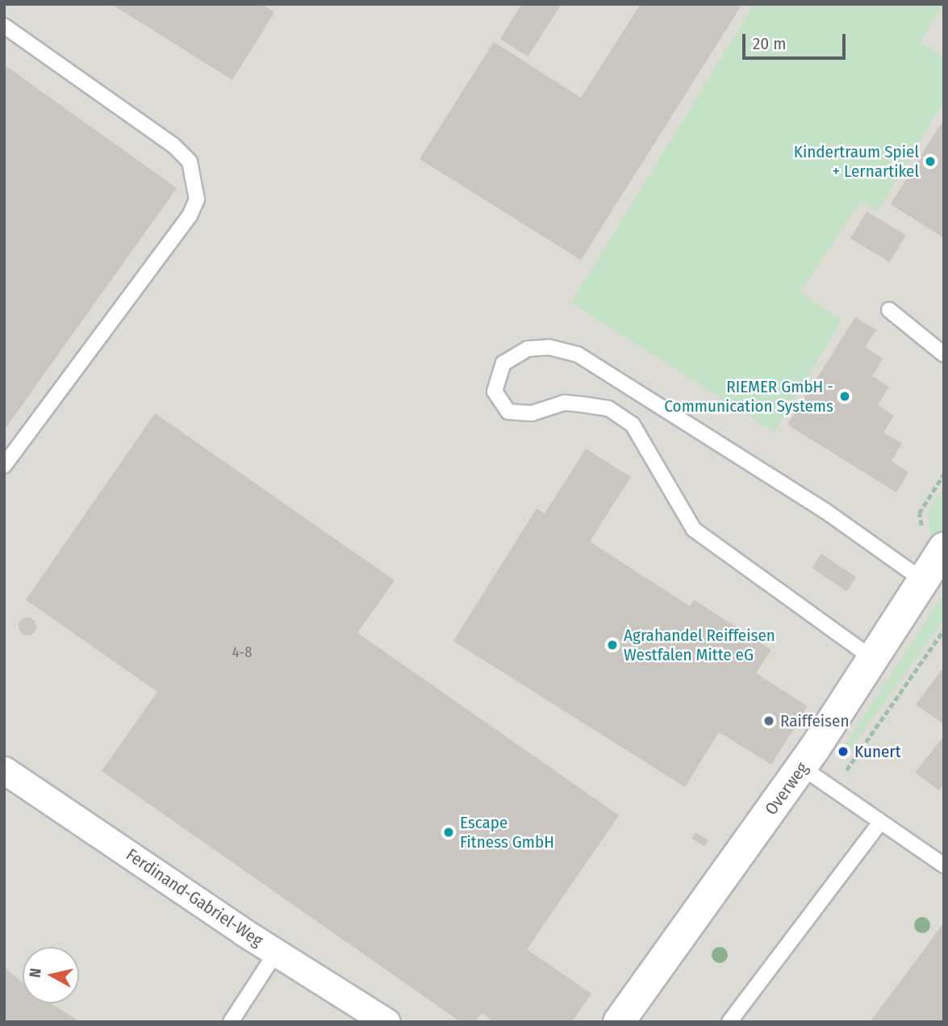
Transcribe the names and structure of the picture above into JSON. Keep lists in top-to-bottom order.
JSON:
{
  "streets": {
    "street": ["Overweg", "Ferdinand-Gabriel-Weg"]
  },
  "places": [
    "Kindertraum Spiel + Lernartikel",
    "RIEMER GmbH - Communication Systems",
    "Agrahandel Reiffeisen Westfalen Mitte eG",
    "Raiffeisen",
    "Kunert",
    "Escape Fitness GmbH"
  ],
  "house_numbers": ["4-8"],
  "scale_bar": "20 m",
  "north": "left"
}
